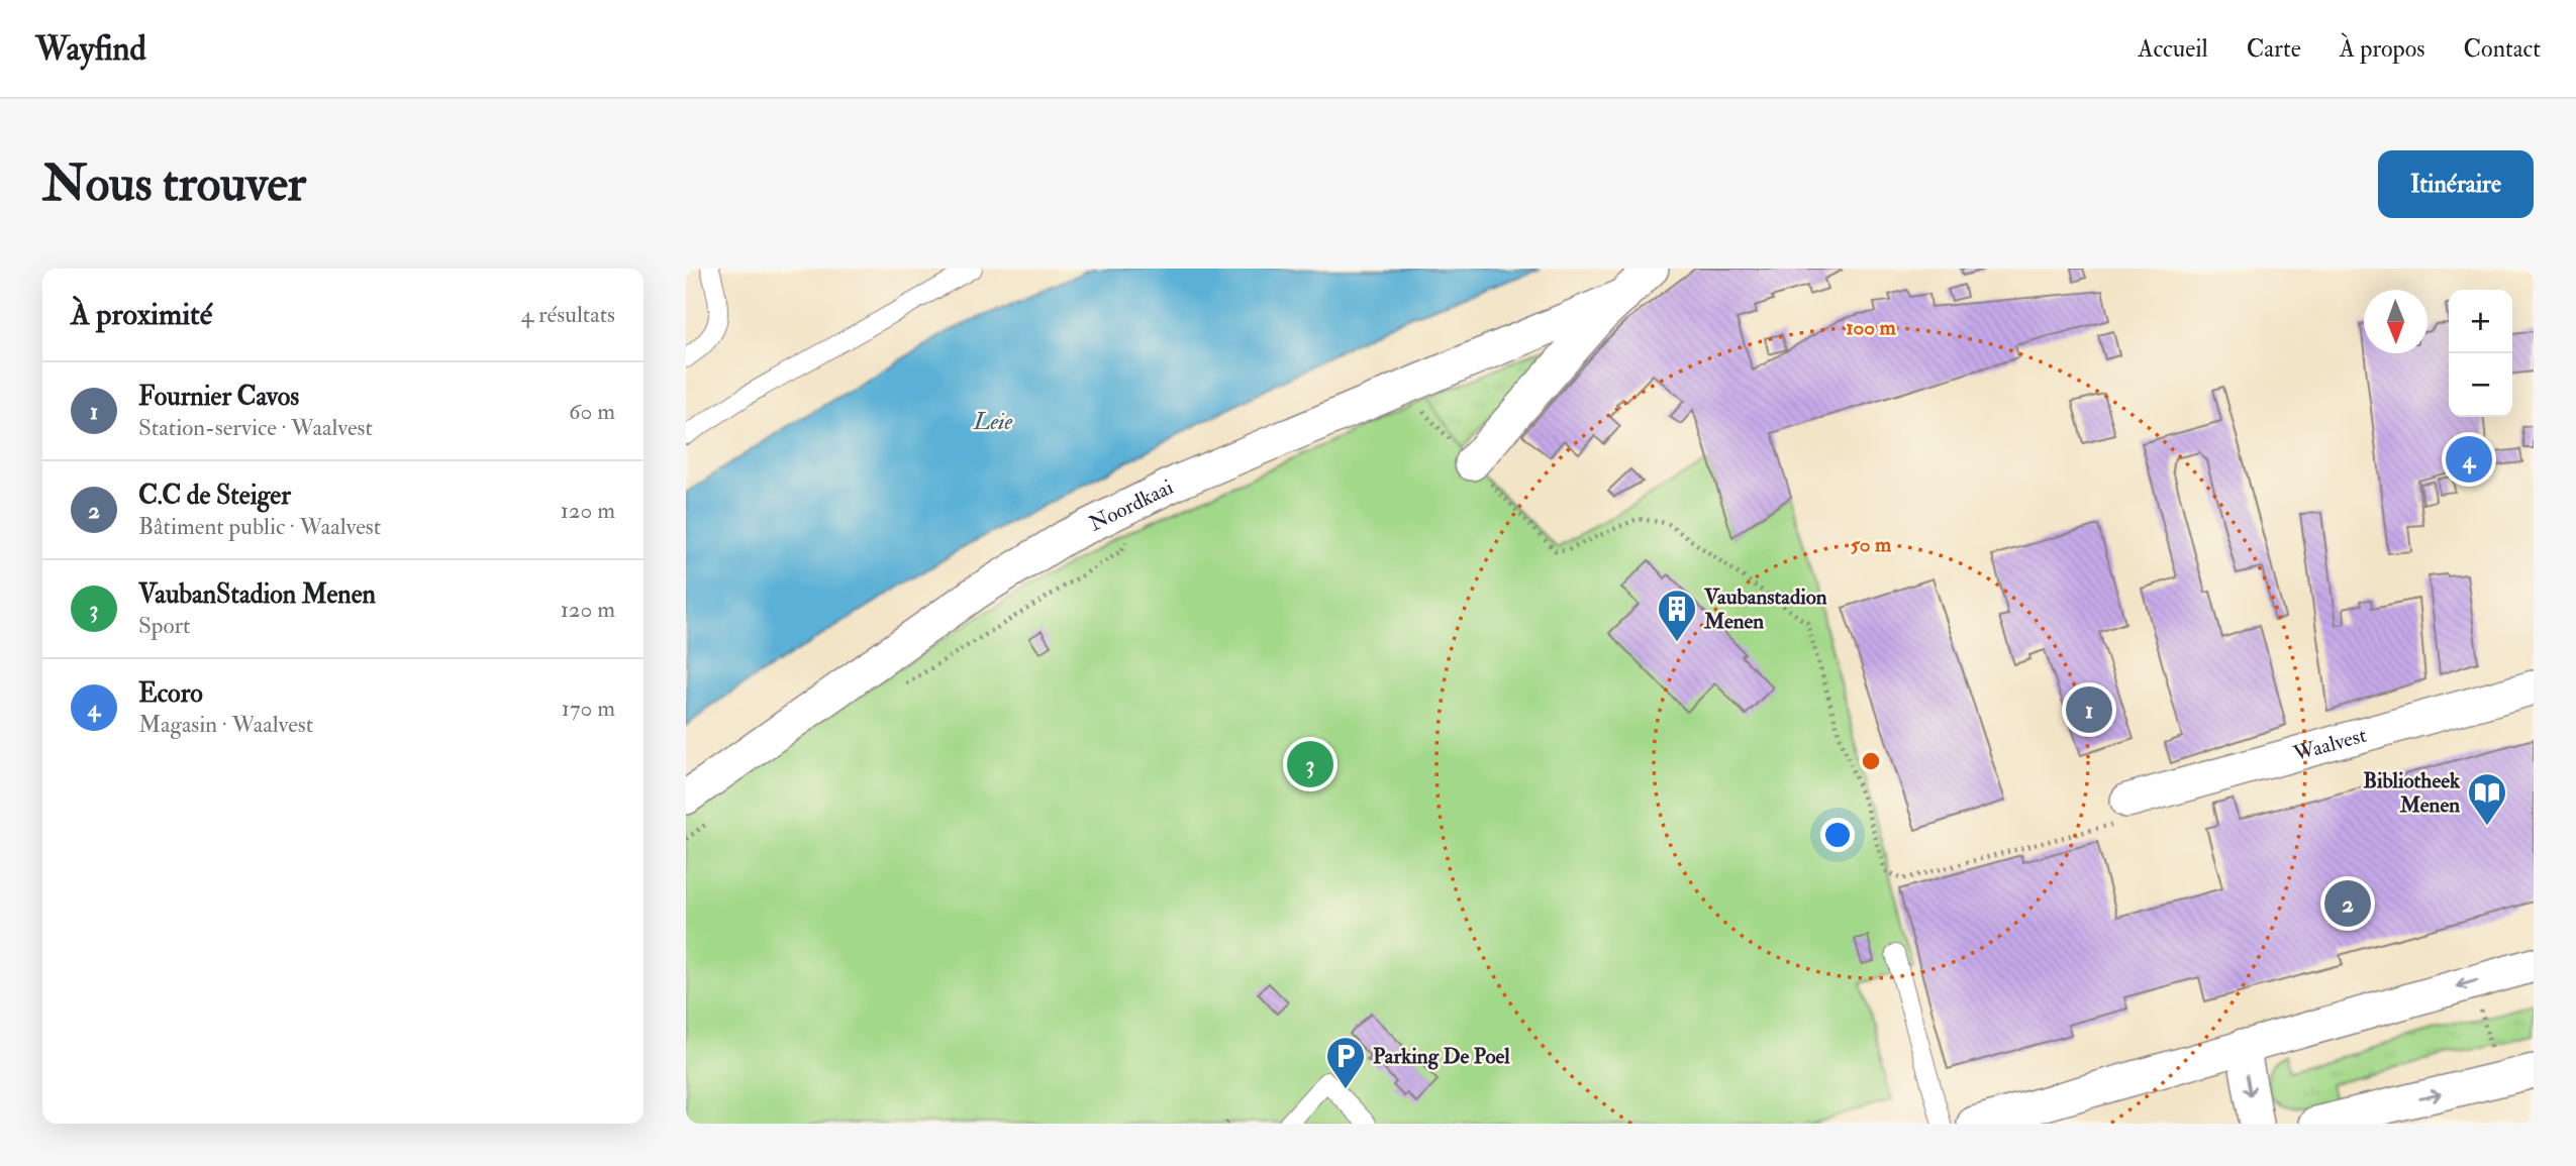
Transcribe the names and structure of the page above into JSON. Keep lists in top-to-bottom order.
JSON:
{
  "streets": {
    "street": ["Noordkaai", "Waalvest"]
  },
  "water": ["Leie"],
  "places": {
    "building": ["Vaubanstadion Menen"],
    "library": ["Bibliotheek Menen"],
    "parking": ["Parking De Poel"]
  },
  "north": "bottom",
  "page": {
    "header": "Wayfind",
    "nav": [
      "Accueil",
      "Carte",
      "À propos",
      "Contact"
    ],
    "buttons": "Itinéraire",
    "title": "Nous trouver",
    "heading": ["À proximité", "4 résultats"],
    "map_buttons": ["+", "−"],
    "list": [
      {
        "mark": "1",
        "name": "Fournier Cavos",
        "note": "Station-service · Waalvest",
        "value": "60 m"
      },
      {
        "mark": "2",
        "name": "C.C de Steiger",
        "note": "Bâtiment public · Waalvest",
        "value": "120 m"
      },
      {
        "mark": "3",
        "name": "VaubanStadion Menen",
        "note": "Sport",
        "value": "120 m"
      },
      {
        "mark": "4",
        "name": "Ecoro",
        "note": "Magasin · Waalvest",
        "value": "170 m"
      }
    ],
    "pins": [
      "4",
      "1",
      "3",
      "2"
    ]
  },
  "rings": ["100 m", "50 m"]
}
